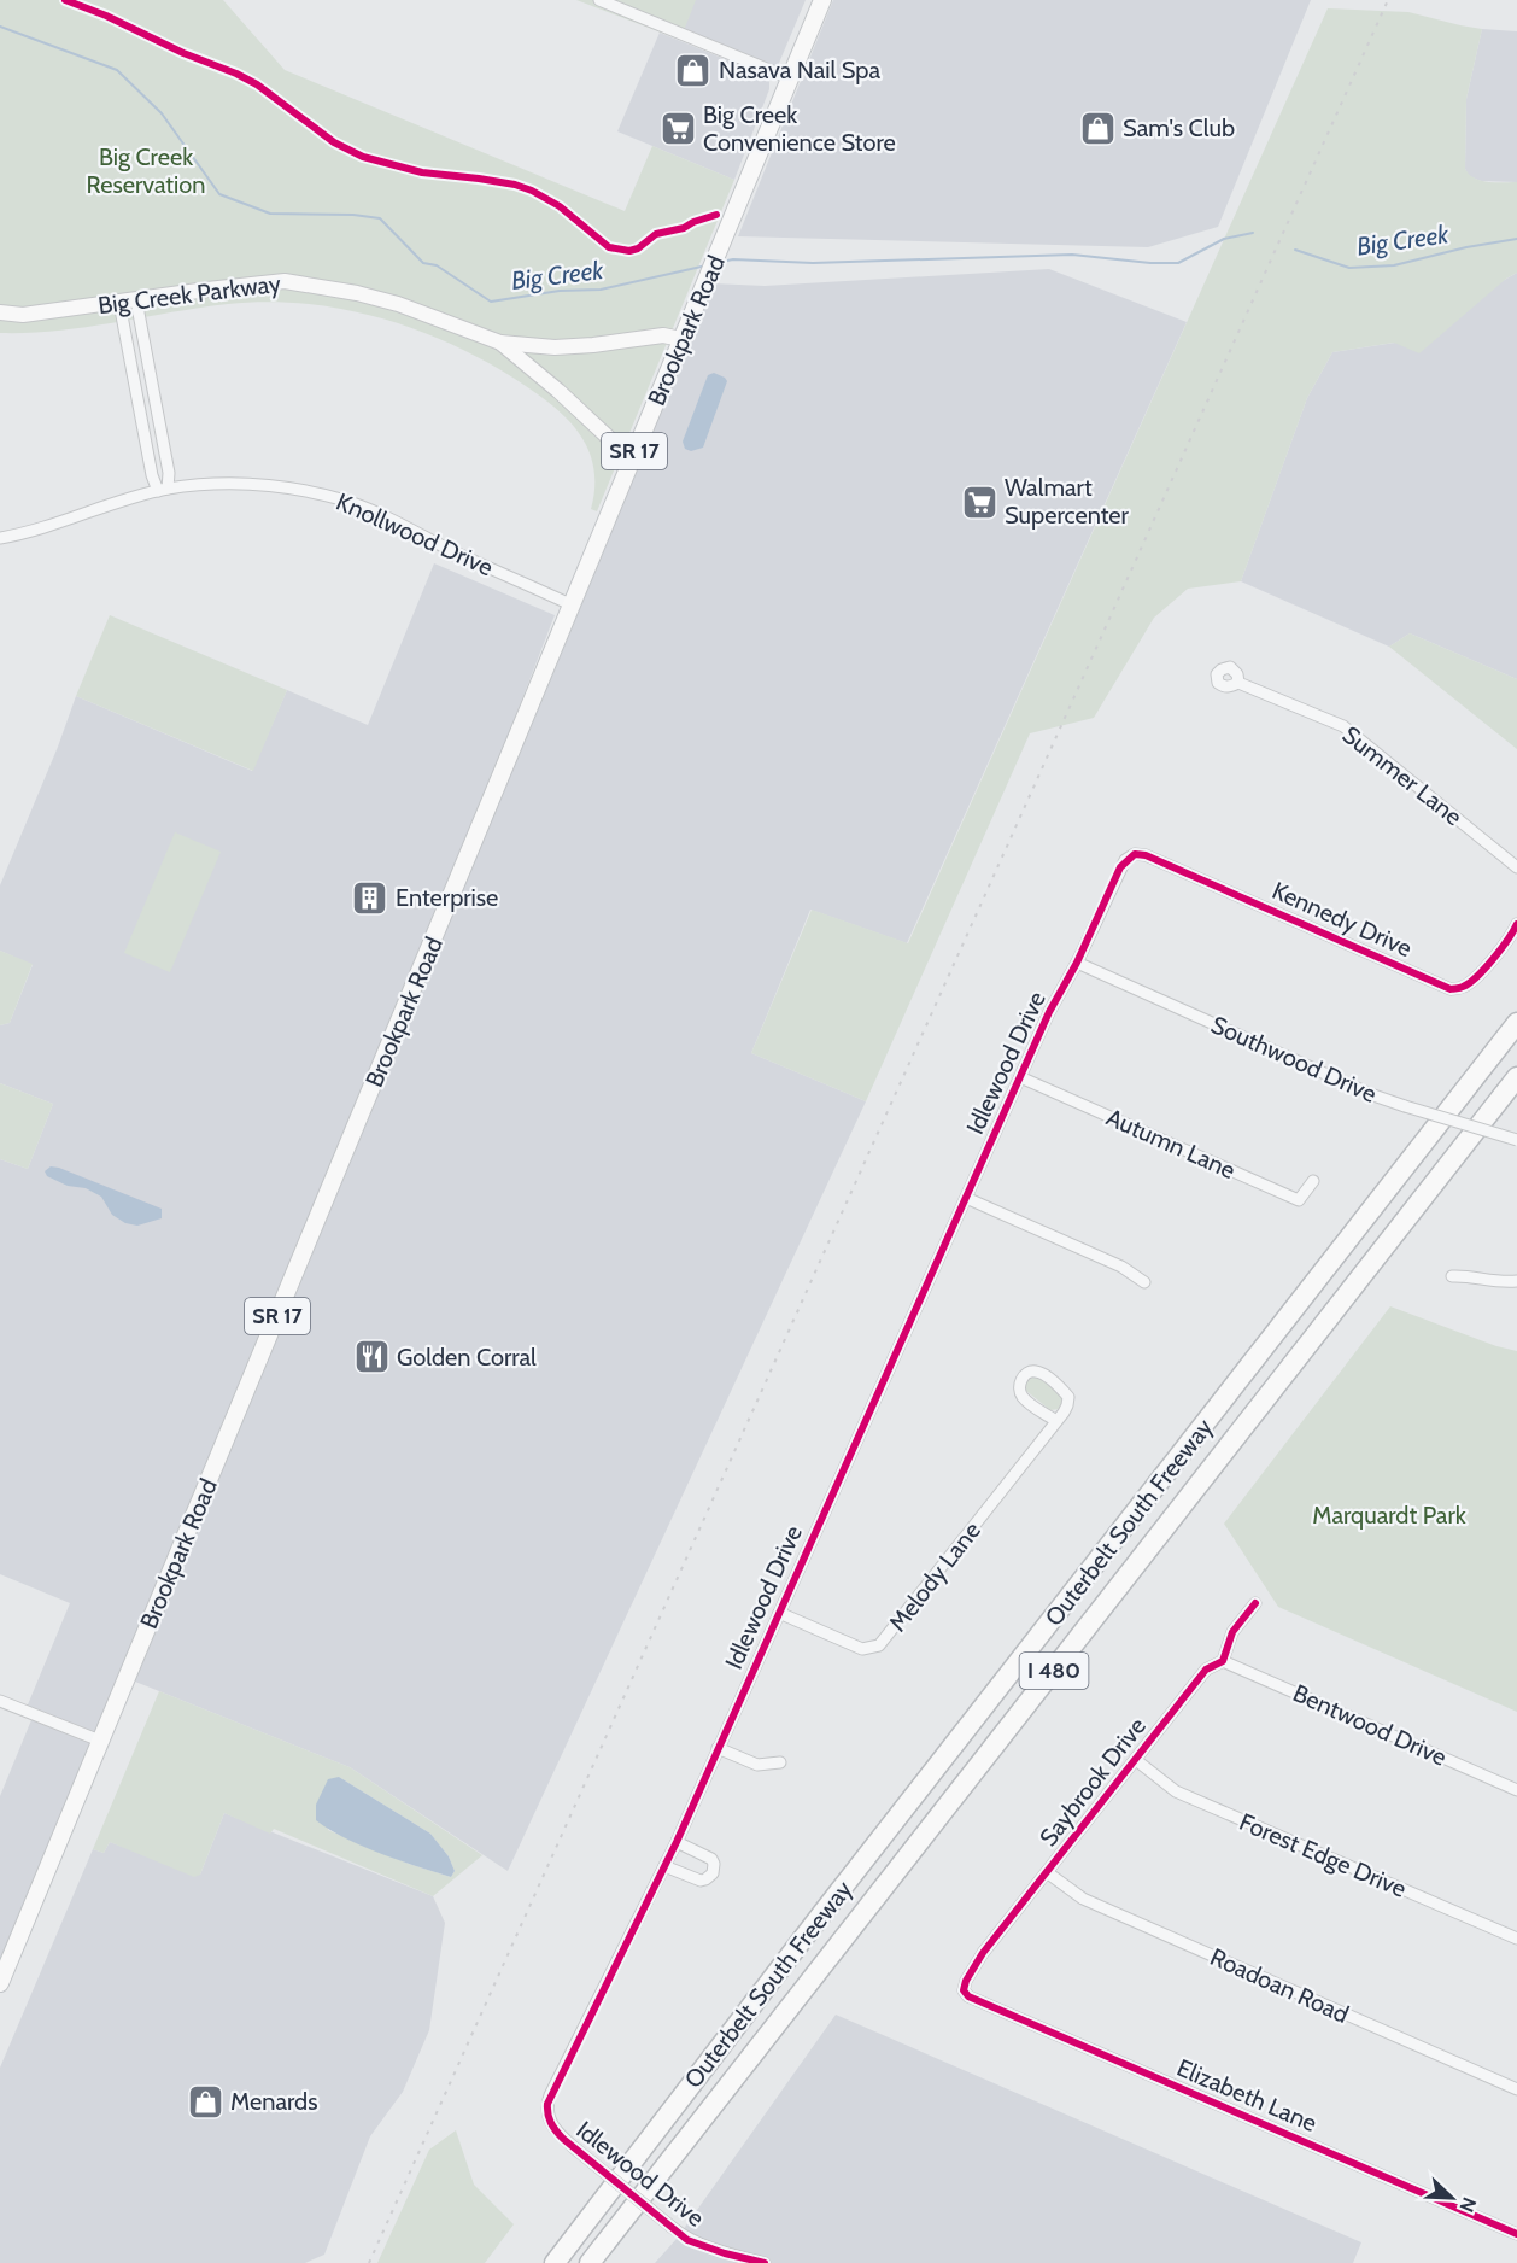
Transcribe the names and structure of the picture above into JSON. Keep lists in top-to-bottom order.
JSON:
{
  "streets": {
    "highway": ["Outerbelt South Freeway", "I 480"],
    "main road": ["Brookpark Road", "SR 17"],
    "street": [
      "Big Creek Parkway",
      "Knollwood Drive",
      "Summer Lane",
      "Kennedy Drive",
      "Southwood Drive",
      "Idlewood Drive",
      "Autumn Lane",
      "Melody Lane",
      "Bentwood Drive",
      "Saybrook Drive",
      "Forest Edge Drive",
      "Roadoan Road",
      "Elizabeth Lane"
    ]
  },
  "crossings": [
    ["Big Creek Parkway", "Brookpark Road"],
    ["Brookpark Road", "Knollwood Drive"],
    ["Kennedy Drive", "Idlewood Drive"],
    ["Southwood Drive", "Idlewood Drive"],
    ["Idlewood Drive", "Autumn Lane"],
    ["Idlewood Drive", "Melody Lane"],
    ["Bentwood Drive", "Saybrook Drive"],
    ["Saybrook Drive", "Forest Edge Drive"],
    ["Saybrook Drive", "Roadoan Road"],
    ["Saybrook Drive", "Elizabeth Lane"]
  ],
  "water": ["Big Creek"],
  "parks": ["Big Creek Reservation", "Marquardt Park"],
  "places": {
    "shop": ["Nasava Nail Spa", "Sam's Club", "Menards"],
    "supermarket": ["Big Creek Convenience Store", "Walmart Supercenter"],
    "building": ["Enterprise"],
    "restaurant": ["Golden Corral"]
  },
  "north": "bottom right"
}
